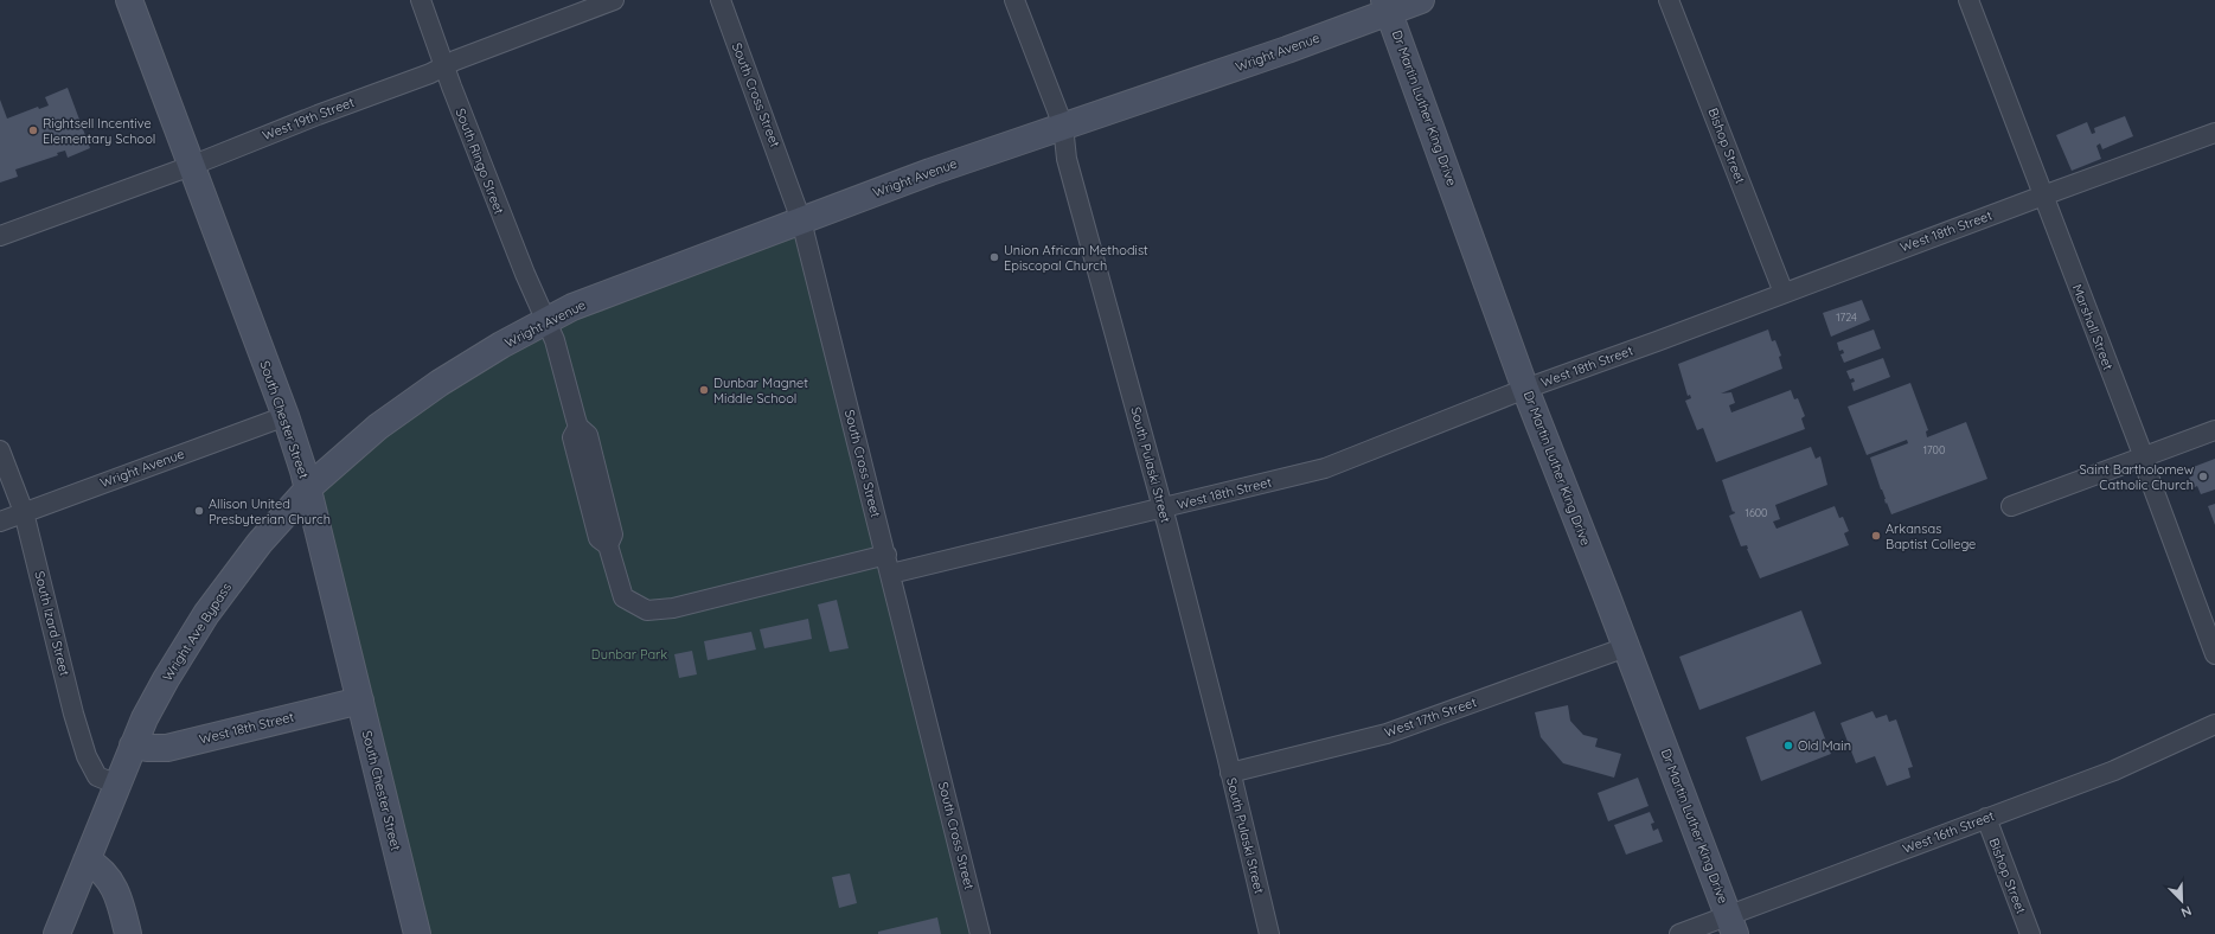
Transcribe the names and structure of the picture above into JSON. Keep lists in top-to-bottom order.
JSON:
{
  "streets": {
    "main road": [
      "Wright Avenue",
      "Dr Martin Luther King Drive",
      "West 18th Street",
      "South Chester Street",
      "Wright Ave Bypass"
    ],
    "street": [
      "South Cross Street",
      "West 19th Street",
      "Bishop Street",
      "South Ringo Street",
      "Marshall Street",
      "South Pulaski Street",
      "South Izard Street",
      "West 17th Street",
      "West 16th Street"
    ]
  },
  "crossings": [
    ["Wright Avenue", "South Cross Street"],
    ["Wright Avenue", "Dr Martin Luther King Drive"],
    ["Wright Avenue", "South Ringo Street"],
    ["Wright Avenue", "South Chester Street"],
    ["Wright Avenue", "South Pulaski Street"],
    ["Wright Avenue", "South Izard Street"],
    ["Wright Avenue", "Wright Ave Bypass"],
    ["South Cross Street", "South Ringo Street"],
    ["South Cross Street", "West 18th Street"],
    ["Dr Martin Luther King Drive", "West 18th Street"],
    ["Dr Martin Luther King Drive", "West 17th Street"],
    ["Dr Martin Luther King Drive", "West 16th Street"],
    ["West 19th Street", "South Ringo Street"],
    ["West 19th Street", "South Chester Street"],
    ["Bishop Street", "West 18th Street"],
    ["Bishop Street", "West 16th Street"],
    ["West 18th Street", "Marshall Street"],
    ["West 18th Street", "South Chester Street"],
    ["West 18th Street", "South Pulaski Street"],
    ["West 18th Street", "Wright Ave Bypass"],
    ["South Chester Street", "Wright Ave Bypass"],
    ["South Pulaski Street", "West 17th Street"],
    ["South Izard Street", "Wright Ave Bypass"]
  ],
  "parks": ["Dunbar Park"],
  "places": [
    "Rightsell Incentive Elementary School",
    "Union African Methodist Episcopal Church",
    "Dunbar Magnet Middle School",
    "Saint Bartholomew Catholic Church",
    "Allison United Presbyterian Church",
    "Arkansas Baptist College",
    "Old Main"
  ],
  "house_numbers": ["1724", "1700", "1600"],
  "north": "bottom right"
}
